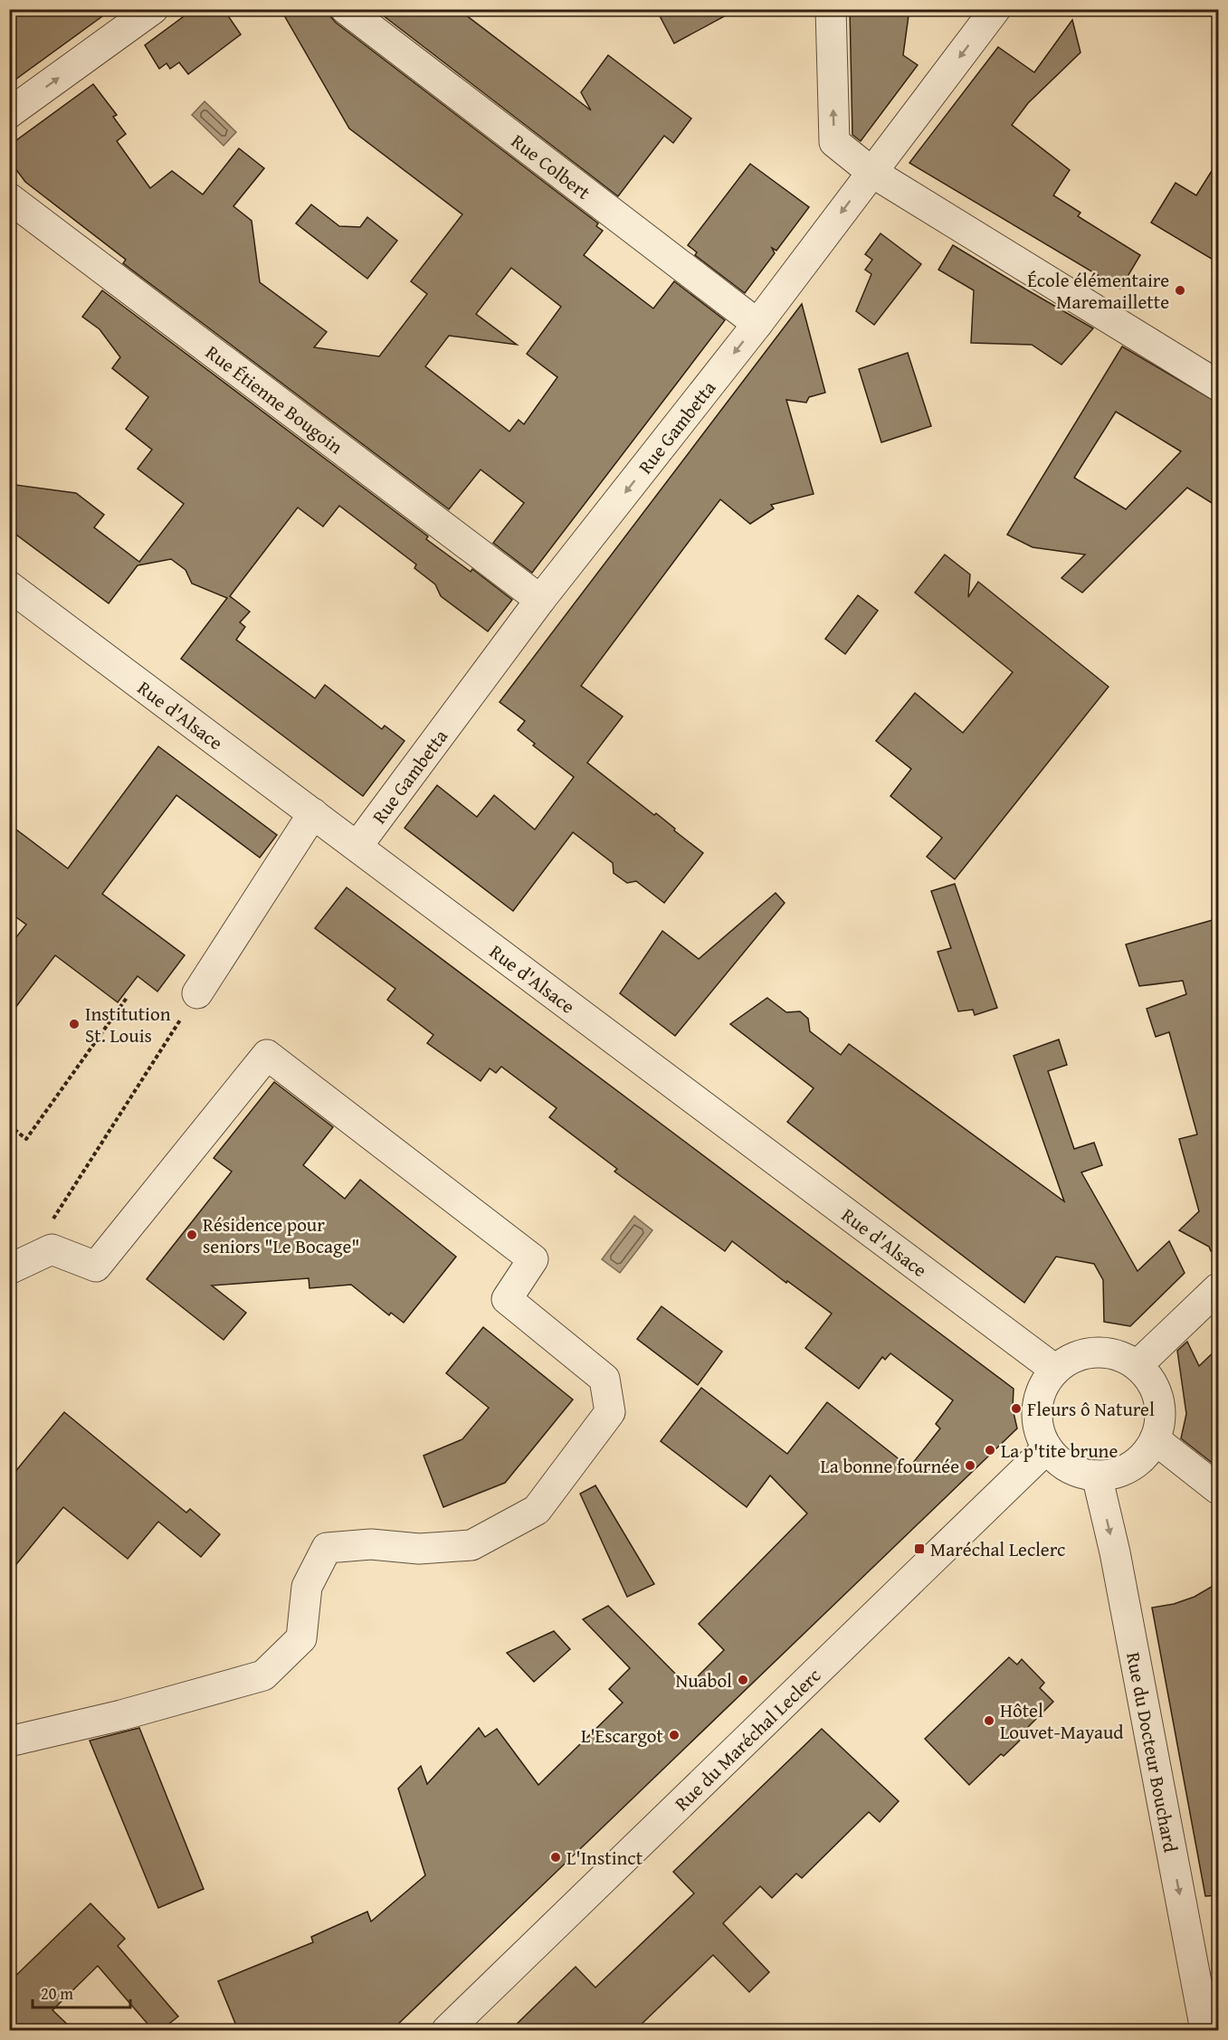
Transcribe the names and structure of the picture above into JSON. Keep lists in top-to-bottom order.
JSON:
{
  "streets": {
    "street": [
      "Rue Colbert",
      "Rue Étienne Bougoin",
      "Rue Gambetta",
      "Rue d'Alsace",
      "Rue du Maréchal Leclerc",
      "Rue du Docteur Bouchard"
    ]
  },
  "crossings": [
    ["Rue Colbert", "Rue Gambetta"],
    ["Rue Étienne Bougoin", "Rue Gambetta"],
    ["Rue Gambetta", "Rue d'Alsace"],
    ["Rue d'Alsace", "Rue du Maréchal Leclerc"],
    ["Rue d'Alsace", "Rue du Docteur Bouchard"],
    ["Rue du Maréchal Leclerc", "Rue du Docteur Bouchard"]
  ],
  "one_way": ["Rue Gambetta", "Rue du Docteur Bouchard"],
  "places": {
    "other": [
      "École élémentaire Maremaillette",
      "Institution St. Louis",
      "Résidence pour seniors \"Le Bocage\"",
      "Fleurs ô Naturel",
      "La p'tite brune",
      "La bonne fournée",
      "Nuabol",
      "Hôtel Louvet-Mayaud",
      "L'Escargot",
      "L'Instinct"
    ],
    "transit": ["Maréchal Leclerc"]
  },
  "scale_bar": "20 m"
}
